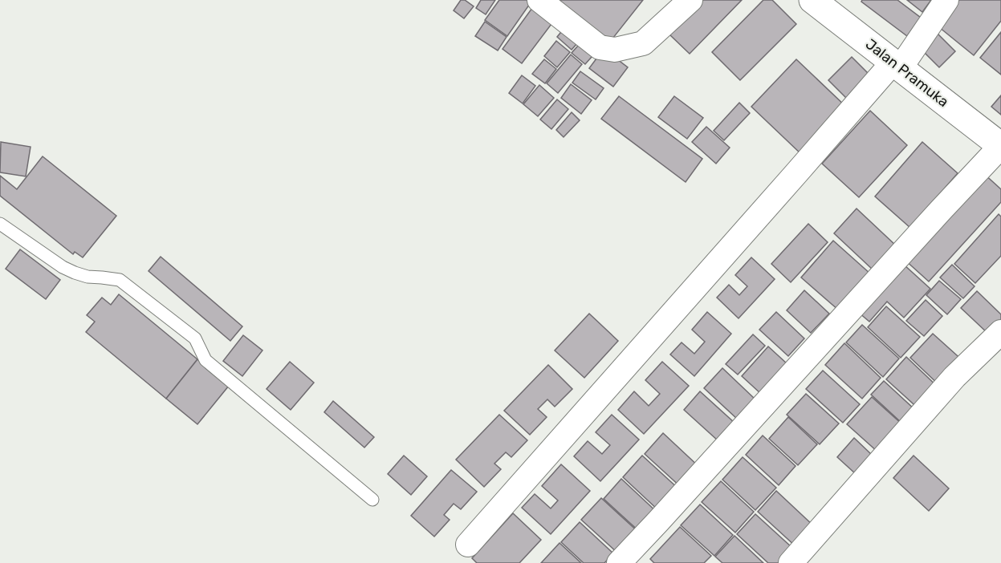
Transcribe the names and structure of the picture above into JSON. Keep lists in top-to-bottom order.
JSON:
{
  "streets": {
    "main road": ["Jalan Pramuka"]
  }
}
